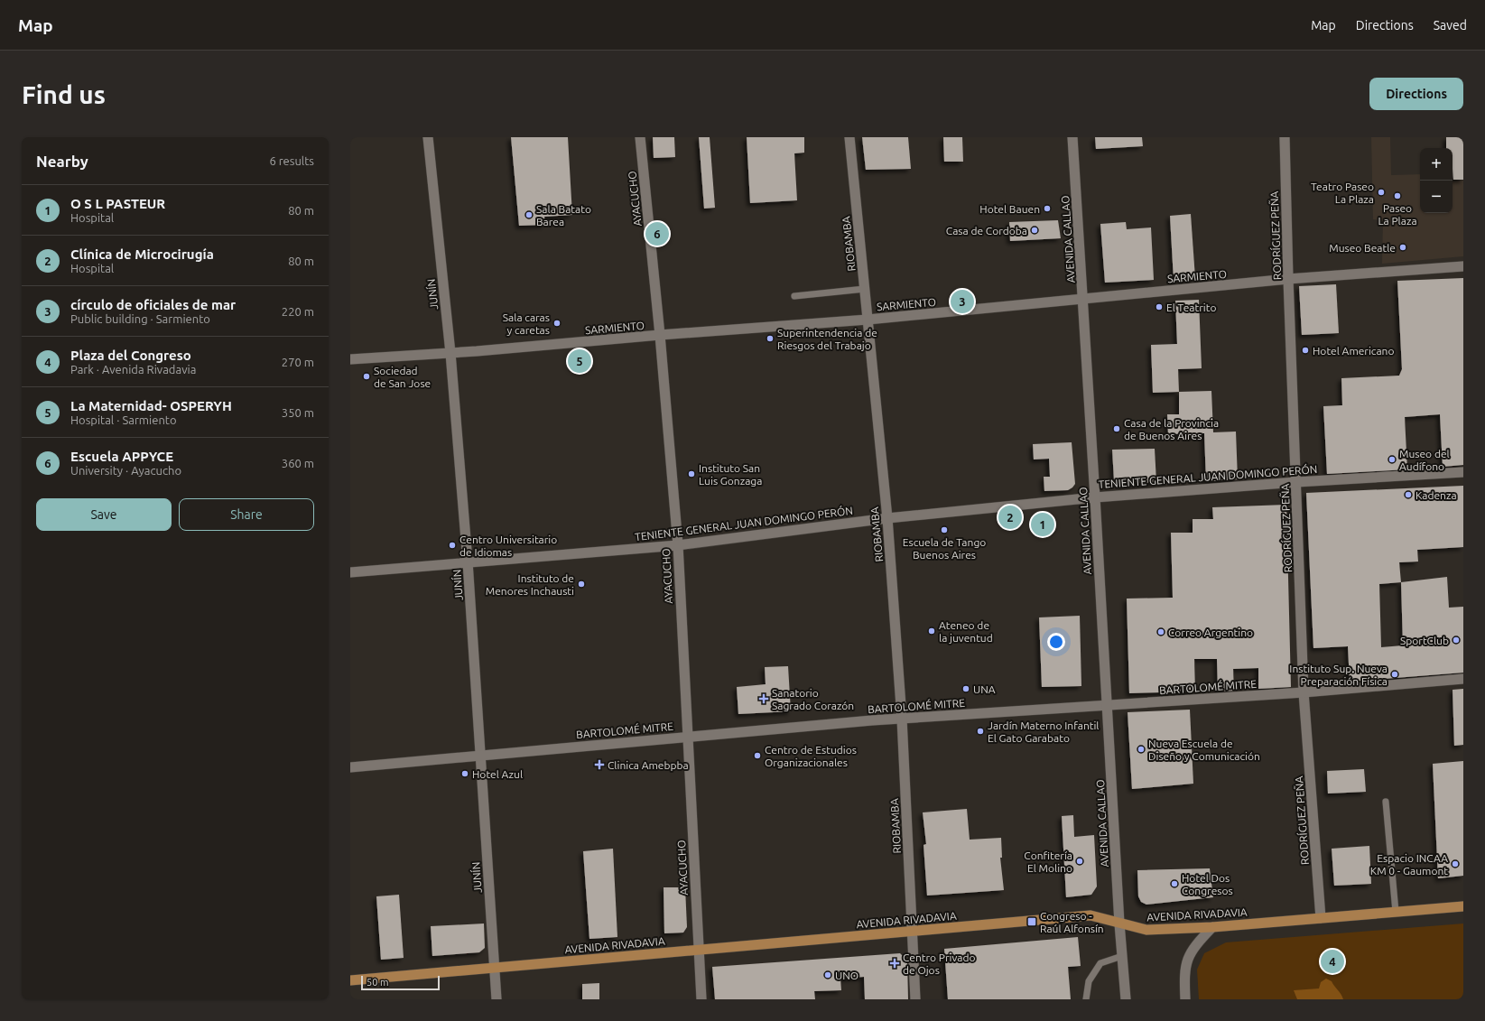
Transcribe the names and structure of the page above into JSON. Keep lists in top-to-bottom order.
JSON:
{
  "streets": {
    "main road": ["AVENIDA RIVADAVIA"],
    "street": [
      "AYACUCHO",
      "RODRÍGUEZ PEÑA",
      "AVENIDA CALLAO",
      "RIOBAMBA",
      "SARMIENTO",
      "JUNÍN",
      "TENIENTE GENERAL JUAN DOMINGO PERÓN",
      "BARTOLOMÉ MITRE"
    ]
  },
  "crossings": [
    ["AYACUCHO", "SARMIENTO"],
    ["AYACUCHO", "TENIENTE GENERAL JUAN DOMINGO PERÓN"],
    ["AYACUCHO", "BARTOLOMÉ MITRE"],
    ["AYACUCHO", "AVENIDA RIVADAVIA"],
    ["RODRÍGUEZ PEÑA", "SARMIENTO"],
    ["RODRÍGUEZ PEÑA", "TENIENTE GENERAL JUAN DOMINGO PERÓN"],
    ["RODRÍGUEZ PEÑA", "BARTOLOMÉ MITRE"],
    ["RODRÍGUEZ PEÑA", "AVENIDA RIVADAVIA"],
    ["AVENIDA CALLAO", "SARMIENTO"],
    ["AVENIDA CALLAO", "TENIENTE GENERAL JUAN DOMINGO PERÓN"],
    ["AVENIDA CALLAO", "BARTOLOMÉ MITRE"],
    ["AVENIDA CALLAO", "AVENIDA RIVADAVIA"],
    ["RIOBAMBA", "SARMIENTO"],
    ["RIOBAMBA", "TENIENTE GENERAL JUAN DOMINGO PERÓN"],
    ["RIOBAMBA", "BARTOLOMÉ MITRE"],
    ["RIOBAMBA", "AVENIDA RIVADAVIA"],
    ["SARMIENTO", "JUNÍN"],
    ["JUNÍN", "TENIENTE GENERAL JUAN DOMINGO PERÓN"],
    ["JUNÍN", "BARTOLOMÉ MITRE"],
    ["JUNÍN", "AVENIDA RIVADAVIA"]
  ],
  "places": {
    "other": [
      "Teatro Paseo La Plaza",
      "Paseo La Plaza",
      "Hotel Bauen",
      "Sala Batato Barea",
      "Casa de Cordoba",
      "Museo Beatle",
      "El Teatrito",
      "Sala caras y caretas",
      "Superintendencia de Riesgos del Trabajo",
      "Hotel Americano",
      "Sociedad de San Jose",
      "Casa de la Provincia de Buenos Aires",
      "Museo del Audífono",
      "Instituto San Luis Gonzaga",
      "Kadenza",
      "Escuela de Tango Buenos Aires",
      "Centro Universitario de Idiomas",
      "Instituto de Menores Inchausti",
      "Ateneo de la juventud",
      "Correo Argentino",
      "SportClub",
      "Instituto Sup. Nueva Preparación Física",
      "UNA",
      "Jardín Materno Infantil El Gato Garabato",
      "Nueva Escuela de Diseño y Comunicación",
      "Centro de Estudios Organizacionales",
      "Hotel Azul",
      "Confitería El Molino",
      "Espacio INCAA KM 0 - Gaumont",
      "Hotel Dos Congresos",
      "UNO"
    ],
    "health": ["Sanatorio Sagrado Corazón", "Clinica Amebpba", "Centro Privado de Ojos"],
    "transit": ["Congreso - Raúl Alfonsín"]
  },
  "scale_bar": "50 m",
  "page": {
    "header": "Map",
    "nav": ["Map", "Directions", "Saved"],
    "buttons": [
      "Directions",
      ["Save", "Share"]
    ],
    "title": "Find us",
    "heading": ["Nearby", "6 results"],
    "map_buttons": ["+", "−"],
    "list": [
      {
        "mark": "1",
        "name": "O S L PASTEUR",
        "note": "Hospital",
        "value": "80 m"
      },
      {
        "mark": "2",
        "name": "Clínica de Microcirugía",
        "note": "Hospital",
        "value": "80 m"
      },
      {
        "mark": "3",
        "name": "círculo de oficiales de mar",
        "note": "Public building · Sarmiento",
        "value": "220 m"
      },
      {
        "mark": "4",
        "name": "Plaza del Congreso",
        "note": "Park · Avenida Rivadavia",
        "value": "270 m"
      },
      {
        "mark": "5",
        "name": "La Maternidad- OSPERYH",
        "note": "Hospital · Sarmiento",
        "value": "350 m"
      },
      {
        "mark": "6",
        "name": "Escuela APPYCE",
        "note": "University · Ayacucho",
        "value": "360 m"
      }
    ],
    "pins": [
      "6",
      "3",
      "5",
      "2",
      "1",
      "4"
    ],
    "scale": "50 m"
  }
}
